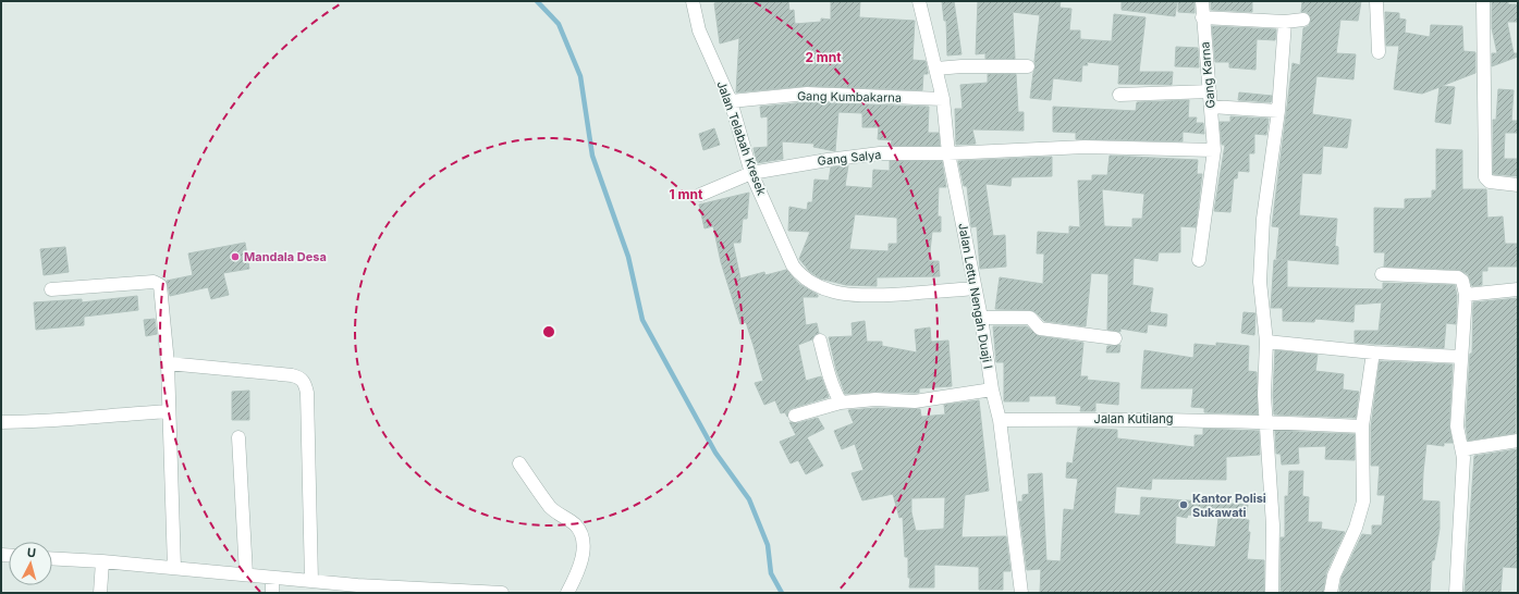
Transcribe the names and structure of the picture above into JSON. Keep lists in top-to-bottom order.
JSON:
{
  "streets": {
    "street": [
      "Gang Karna",
      "Gang Kumbakarna",
      "Jalan Telabah Kresek",
      "Gang Salya",
      "Jalan Lettu Nengah Duaji I",
      "Jalan Kutilang"
    ]
  },
  "crossings": [
    ["Gang Karna", "Gang Salya"],
    ["Gang Kumbakarna", "Jalan Telabah Kresek"],
    ["Gang Kumbakarna", "Jalan Lettu Nengah Duaji I"],
    ["Jalan Telabah Kresek", "Gang Salya"],
    ["Jalan Telabah Kresek", "Jalan Lettu Nengah Duaji I"],
    ["Gang Salya", "Jalan Lettu Nengah Duaji I"],
    ["Jalan Lettu Nengah Duaji I", "Jalan Kutilang"]
  ],
  "places": ["Mandala Desa", "Kantor Polisi Sukawati"],
  "north": "top",
  "rings": ["2 mnt", "1 mnt"]
}
